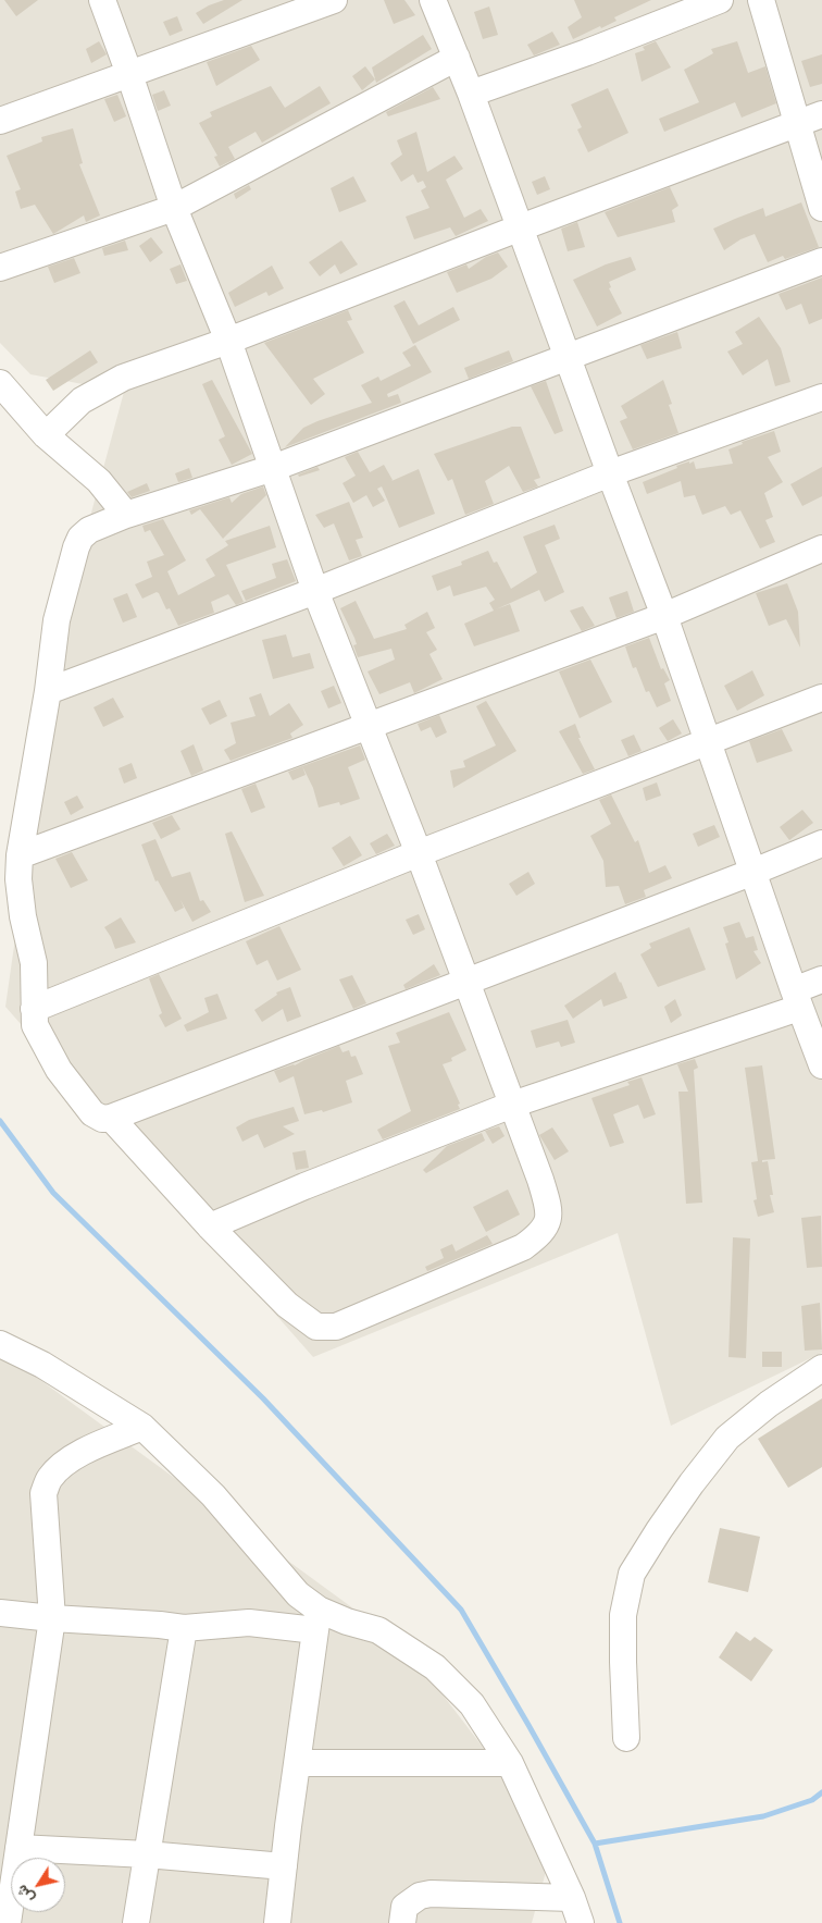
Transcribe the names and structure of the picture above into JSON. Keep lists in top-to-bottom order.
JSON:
{
  "north": "bottom left"
}
